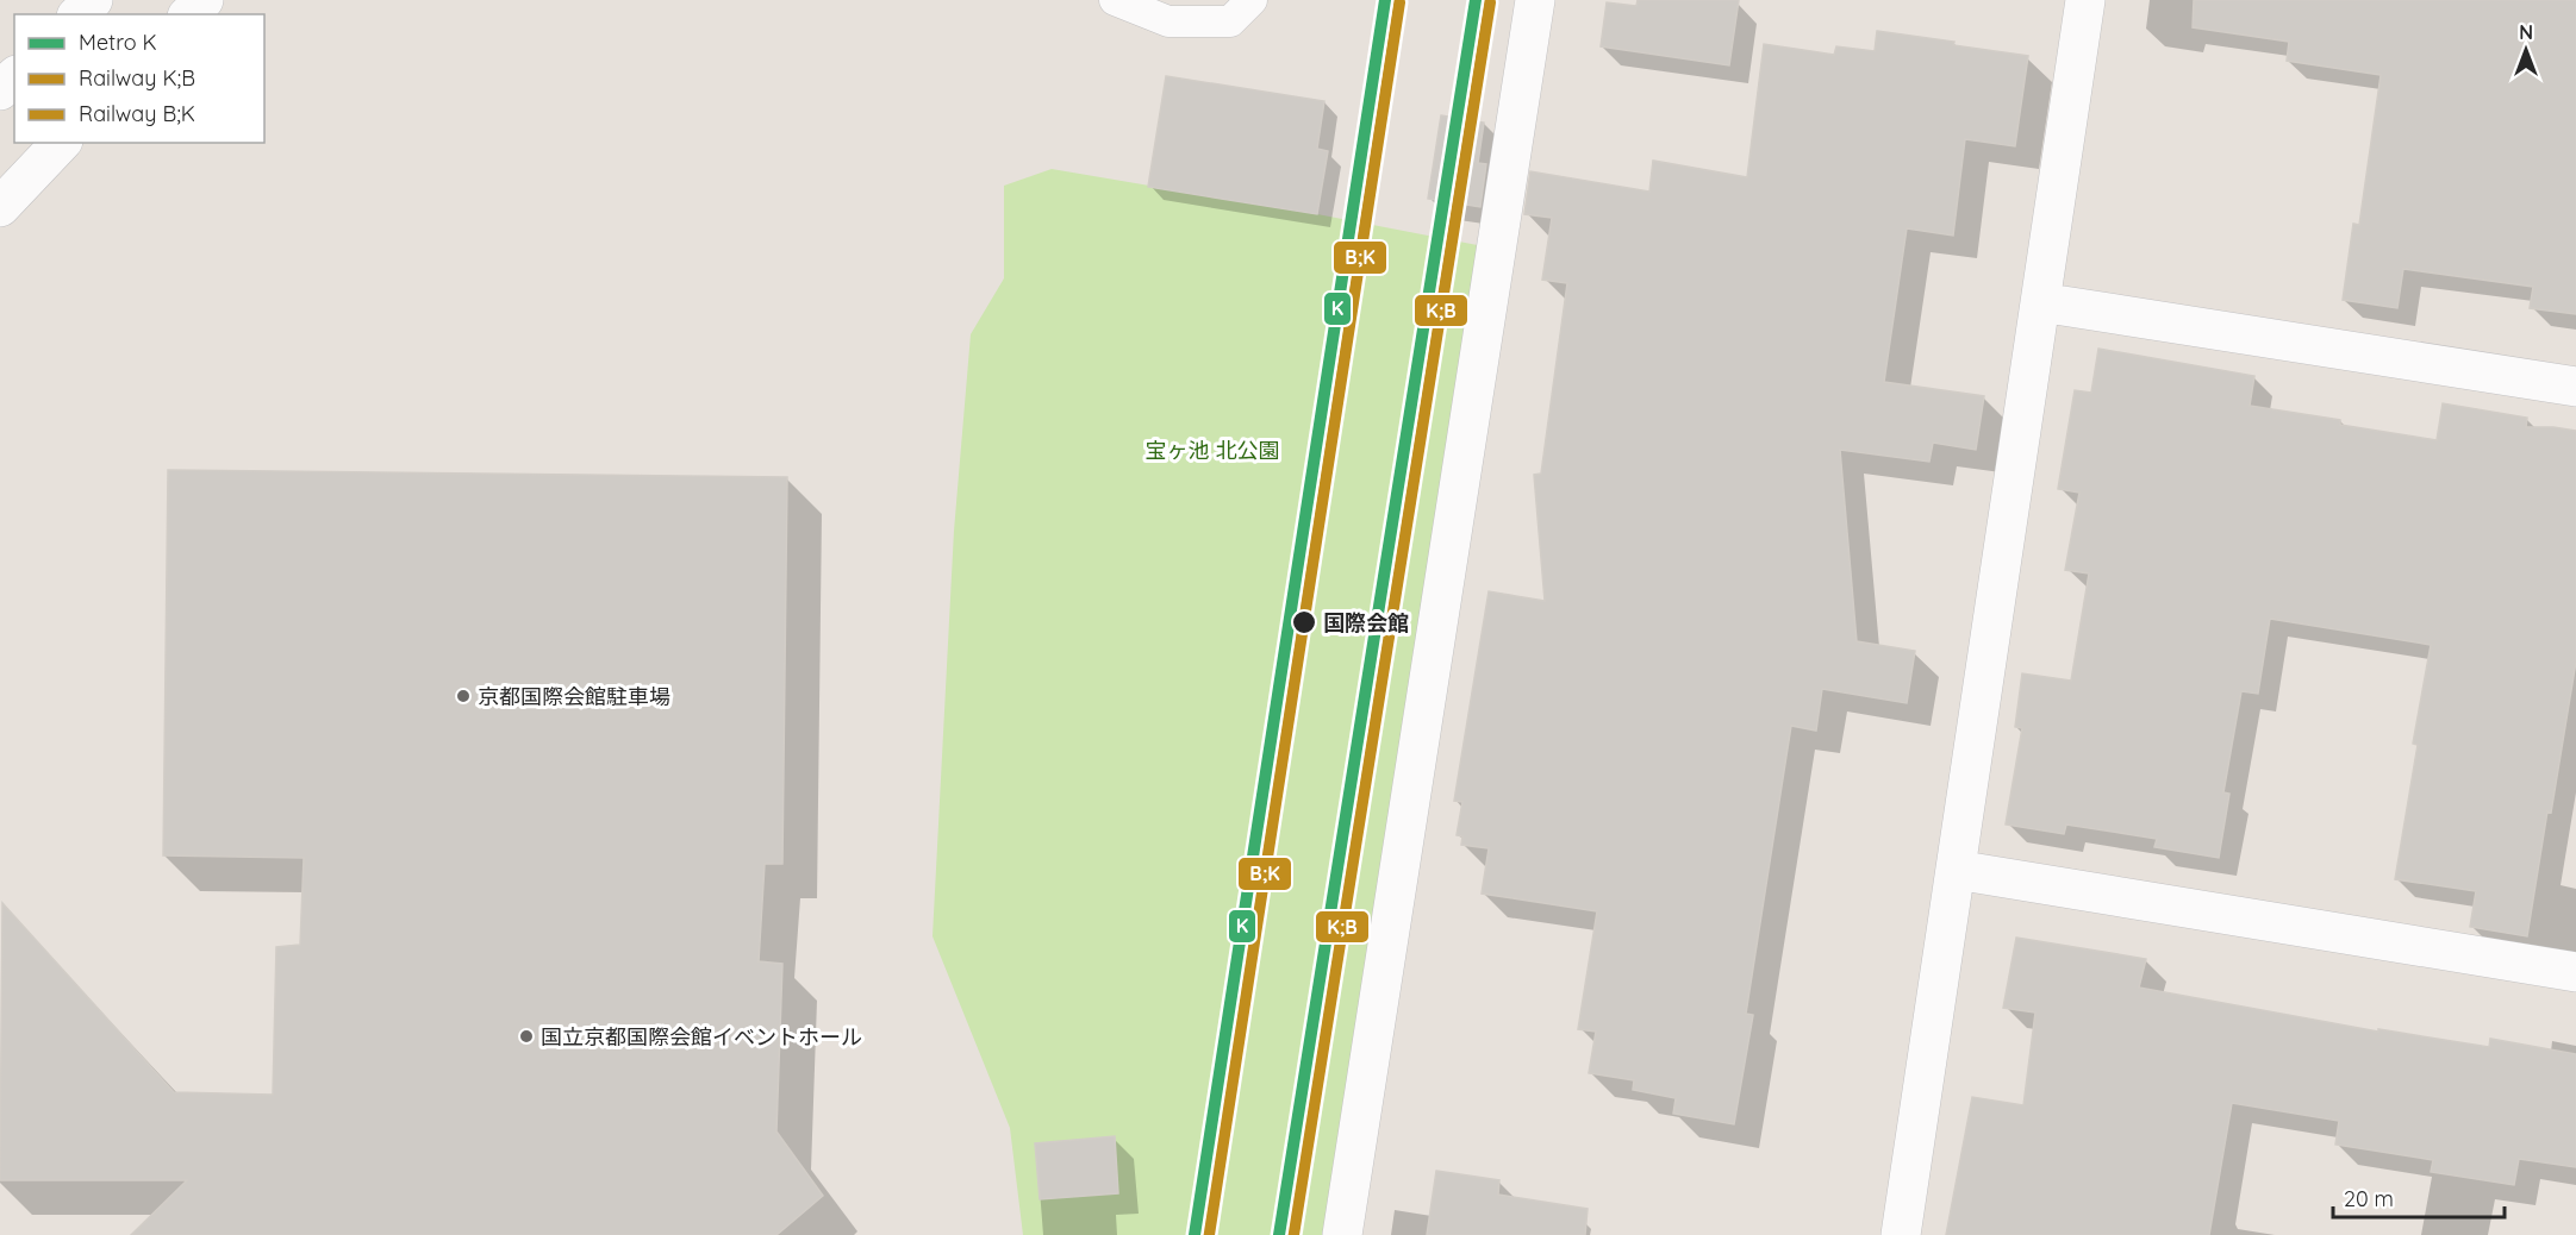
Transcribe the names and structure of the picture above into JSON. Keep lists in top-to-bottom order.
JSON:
{
  "parks": ["宝ヶ池 北公園"],
  "places": ["国際会館", "京都国際会館駐車場", "国立京都国際会館イベントホール"],
  "lines": ["metro line K", "rail line K;B", "rail line B;K"],
  "legend": ["Metro K", "Railway K;B", "Railway B;K"],
  "scale_bar": "20 m",
  "north": "top"
}
